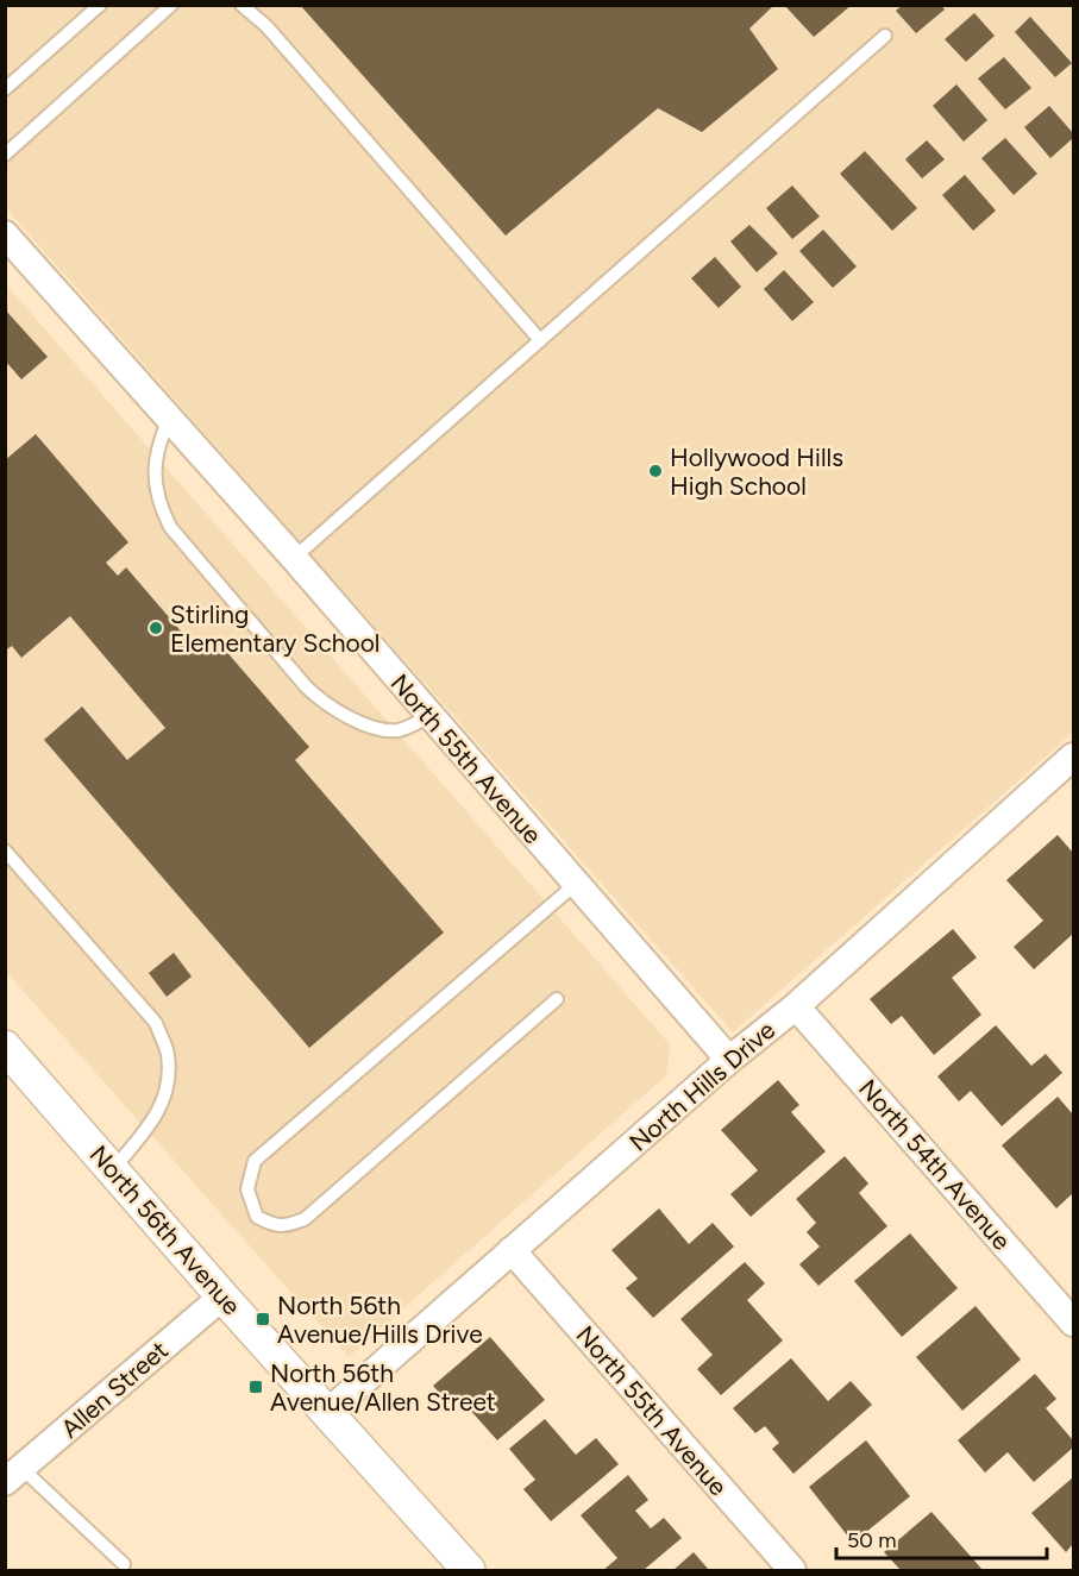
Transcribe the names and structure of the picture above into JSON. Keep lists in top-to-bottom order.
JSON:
{
  "streets": {
    "street": [
      "North 55th Avenue",
      "North Hills Drive",
      "North 54th Avenue",
      "North 56th Avenue",
      "Allen Street"
    ]
  },
  "crossings": [
    ["North 55th Avenue", "North Hills Drive"],
    ["North Hills Drive", "North 54th Avenue"],
    ["North Hills Drive", "North 56th Avenue"],
    ["North 56th Avenue", "Allen Street"]
  ],
  "places": {
    "other": ["Hollywood Hills High School", "Stirling Elementary School"],
    "transit": ["North 56th Avenue/Hills Drive", "North 56th Avenue/Allen Street"]
  },
  "scale_bar": "50 m"
}
